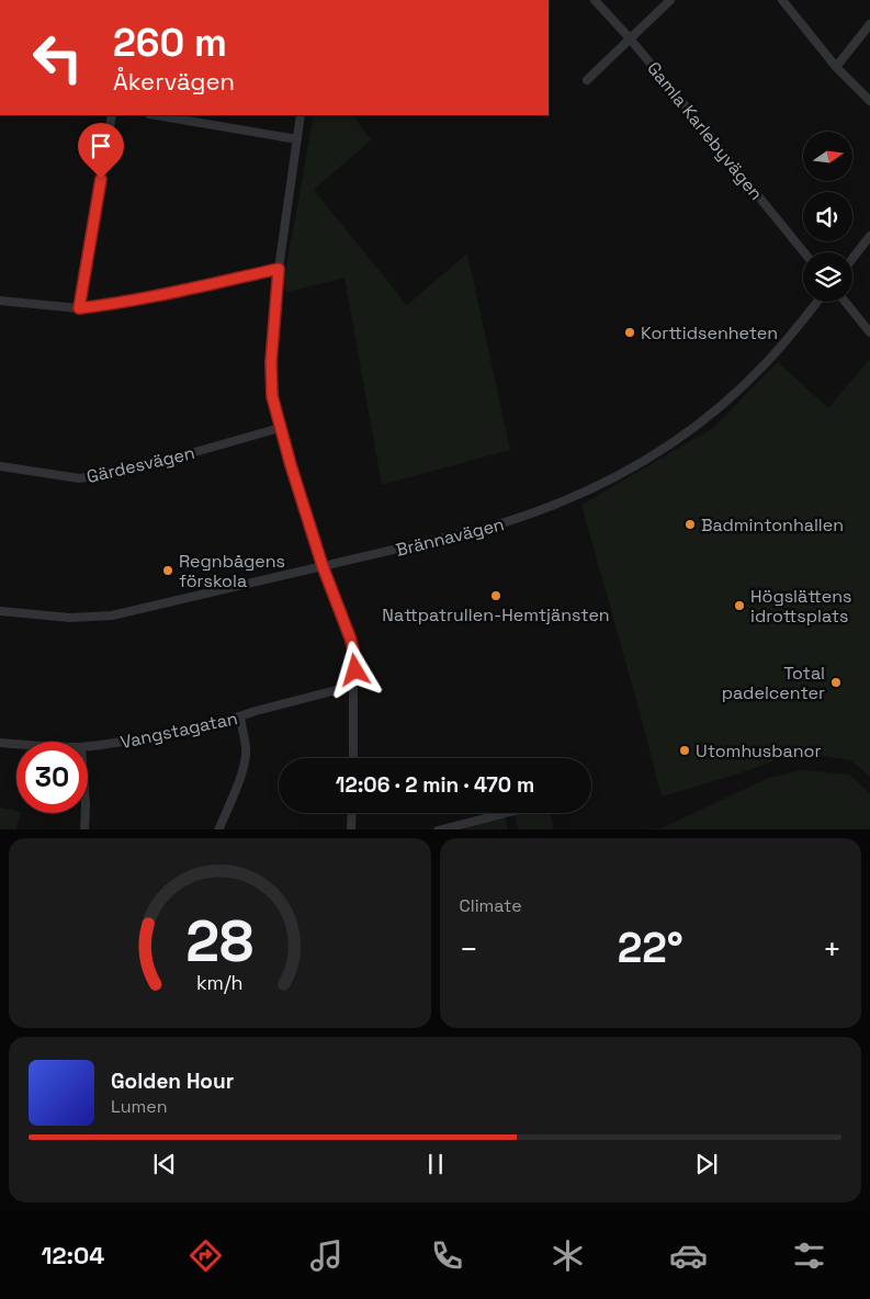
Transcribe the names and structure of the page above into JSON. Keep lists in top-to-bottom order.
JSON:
{
  "streets": {
    "street": [
      "Gamla Karlebyvägen",
      "Gärdesvägen",
      "Brännavägen",
      "Vangstagatan"
    ]
  },
  "places": [
    "Korttidsenheten",
    "Badmintonhallen",
    "Regnbågens förskola",
    "Nattpatrullen-Hemtjänsten",
    "Högslättens idrottsplats",
    "Total padelcenter",
    "Utomhusbanor"
  ],
  "north": "right",
  "page": {
    "turn": ["260 m", "Åkervägen"],
    "limit": "30",
    "trip": "12:06 · 2 min · 470 m",
    "tile": "Climate",
    "heat": ["−", "22°", "+"],
    "song": ["Golden Hour", "Lumen"],
    "tabs": "12:04",
    "gauge": ["28", "km/h"]
  }
}
